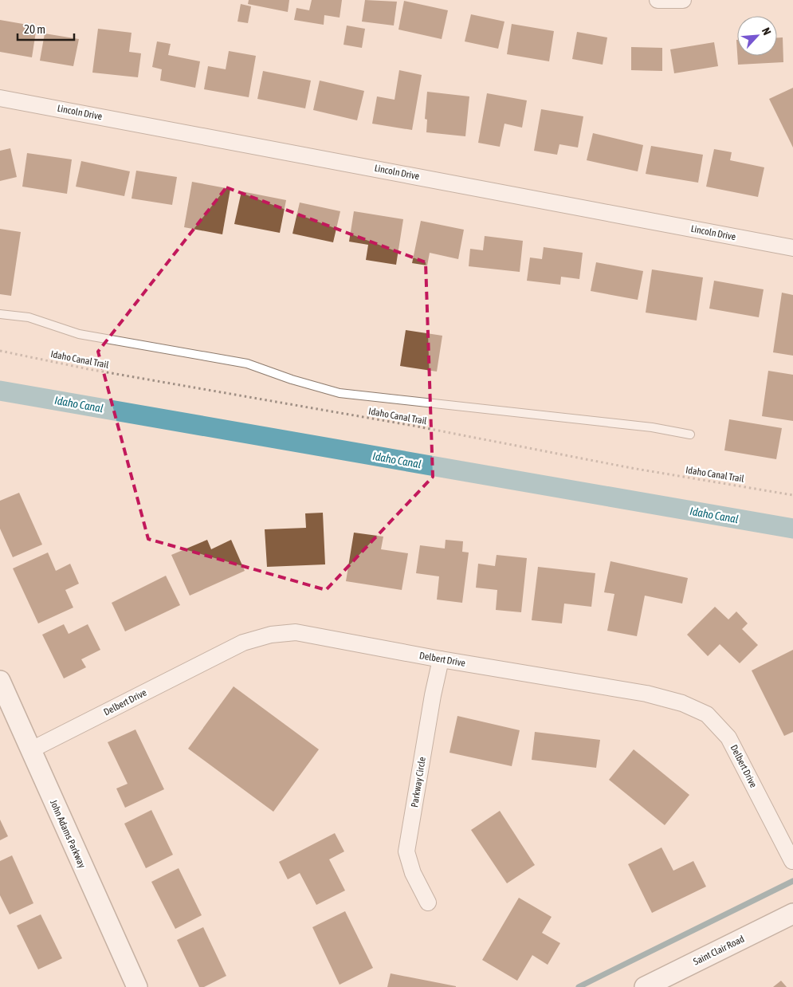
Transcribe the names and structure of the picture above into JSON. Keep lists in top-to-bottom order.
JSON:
{
  "streets": {
    "street": [
      "Lincoln Drive",
      "Delbert Drive",
      "Parkway Circle",
      "John Adams Parkway",
      "Saint Clair Road"
    ],
    "path": ["Idaho Canal Trail"]
  },
  "crossings": [
    ["Delbert Drive", "Parkway Circle"],
    ["Delbert Drive", "John Adams Parkway"]
  ],
  "water": ["Idaho Canal"],
  "scale_bar": "20 m",
  "north": "top right"
}
